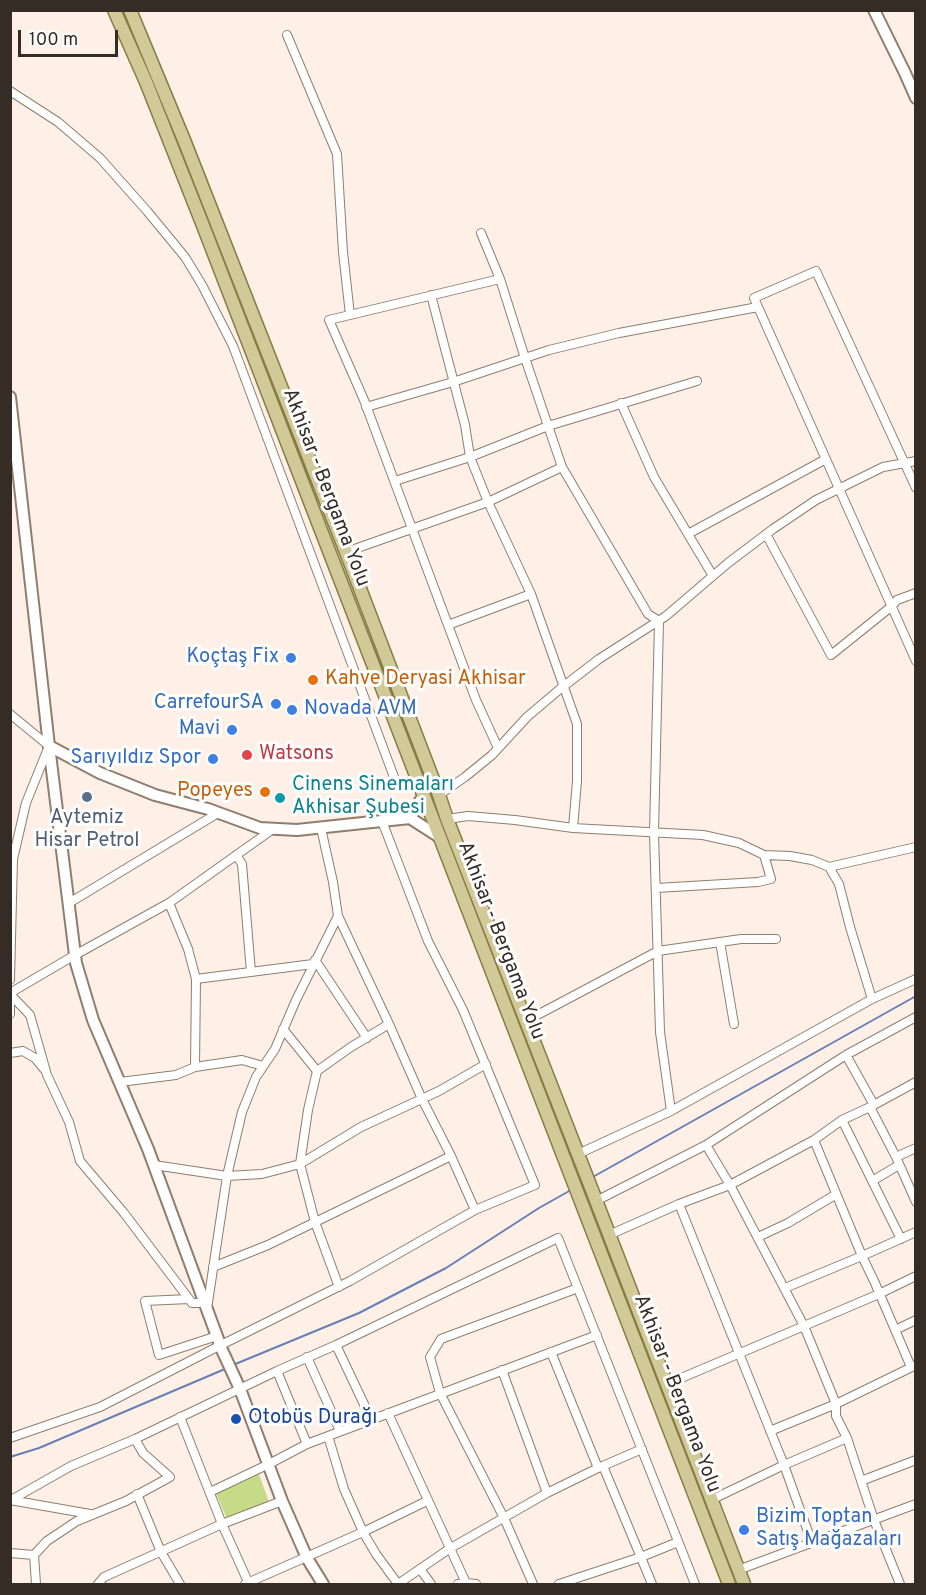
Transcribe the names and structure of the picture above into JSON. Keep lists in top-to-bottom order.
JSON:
{
  "streets": {
    "main road": ["Akhisar - Bergama Yolu"]
  },
  "places": [
    "Koçtaş Fix",
    "Kahve Deryasi Akhisar",
    "CarrefourSA",
    "Novada AVM",
    "Mavi",
    "Watsons",
    "Sarıyıldız Spor",
    "Popeyes",
    "Aytemiz Hisar Petrol",
    "Cinens Sinemaları Akhisar Şubesi",
    "Otobüs Durağı",
    "Bizim Toptan Satış Mağazaları"
  ],
  "scale_bar": "100 m"
}
